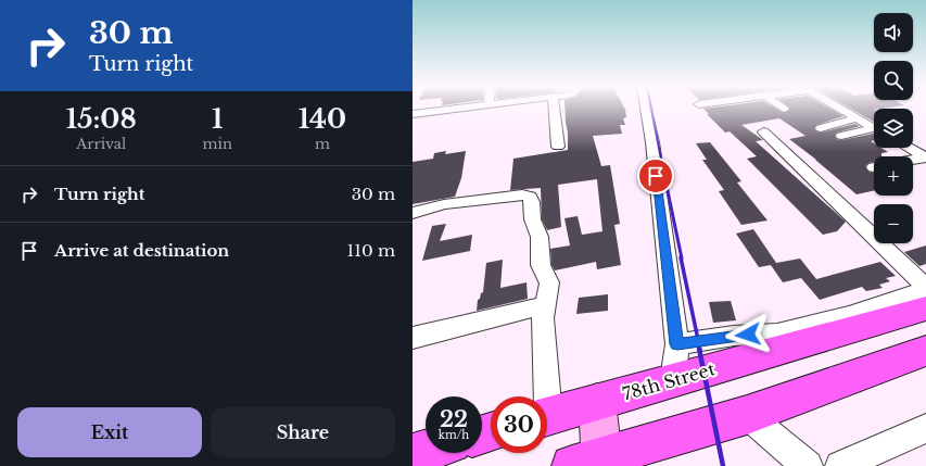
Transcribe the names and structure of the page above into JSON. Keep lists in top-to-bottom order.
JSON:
{
  "streets": {
    "main road": ["78th Street"]
  },
  "page": {
    "turn": ["30 m", "Turn right"],
    "map_buttons": ["+", "−"],
    "eta": [
      "15:08",
      "Arrival",
      "1",
      "min",
      "140",
      "m"
    ],
    "list": [
      {
        "name": "Turn right",
        "value": "30 m"
      },
      {
        "name": "Arrive at destination",
        "value": "110 m"
      }
    ],
    "speed": "22 km/h",
    "limit": "30",
    "buttons": ["Exit", "Share"]
  }
}
